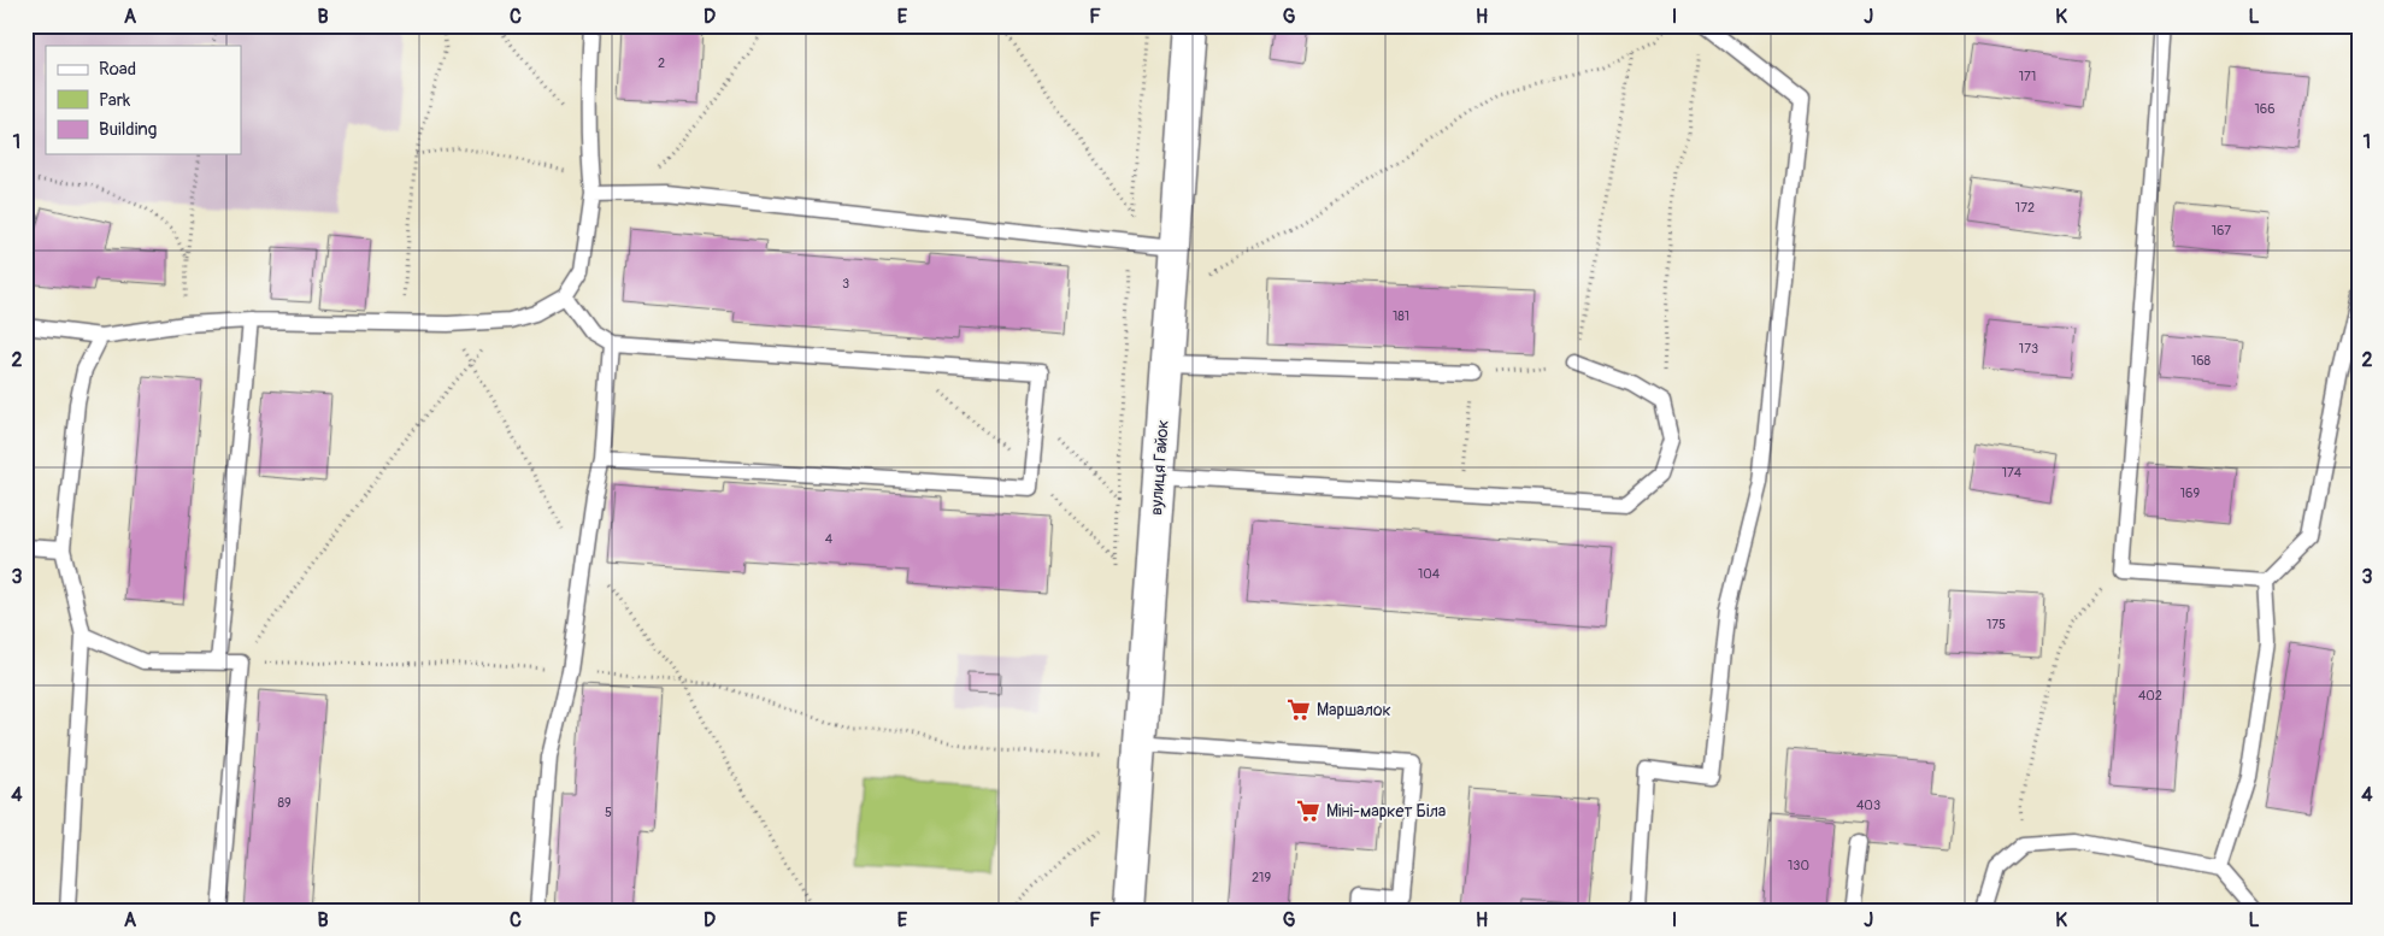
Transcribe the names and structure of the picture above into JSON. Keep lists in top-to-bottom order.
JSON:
{
  "streets": {
    "street": ["вулиця Гайок"]
  },
  "places": {
    "supermarket": ["Маршалок", "Міні-маркет Біла"]
  },
  "house_numbers": [
    "2",
    "171",
    "166",
    "172",
    "167",
    "3",
    "181",
    "173",
    "168",
    "174",
    "169",
    "4",
    "104",
    "175",
    "402",
    "89",
    "403",
    "5",
    "130",
    "219"
  ],
  "legend": ["Road", "Park", "Building"],
  "grid": {
    "columns": [
      "A",
      "B",
      "C",
      "D",
      "E",
      "F",
      "G",
      "H",
      "I",
      "J",
      "K",
      "L"
    ],
    "rows": [
      "1",
      "2",
      "3",
      "4"
    ]
  }
}
